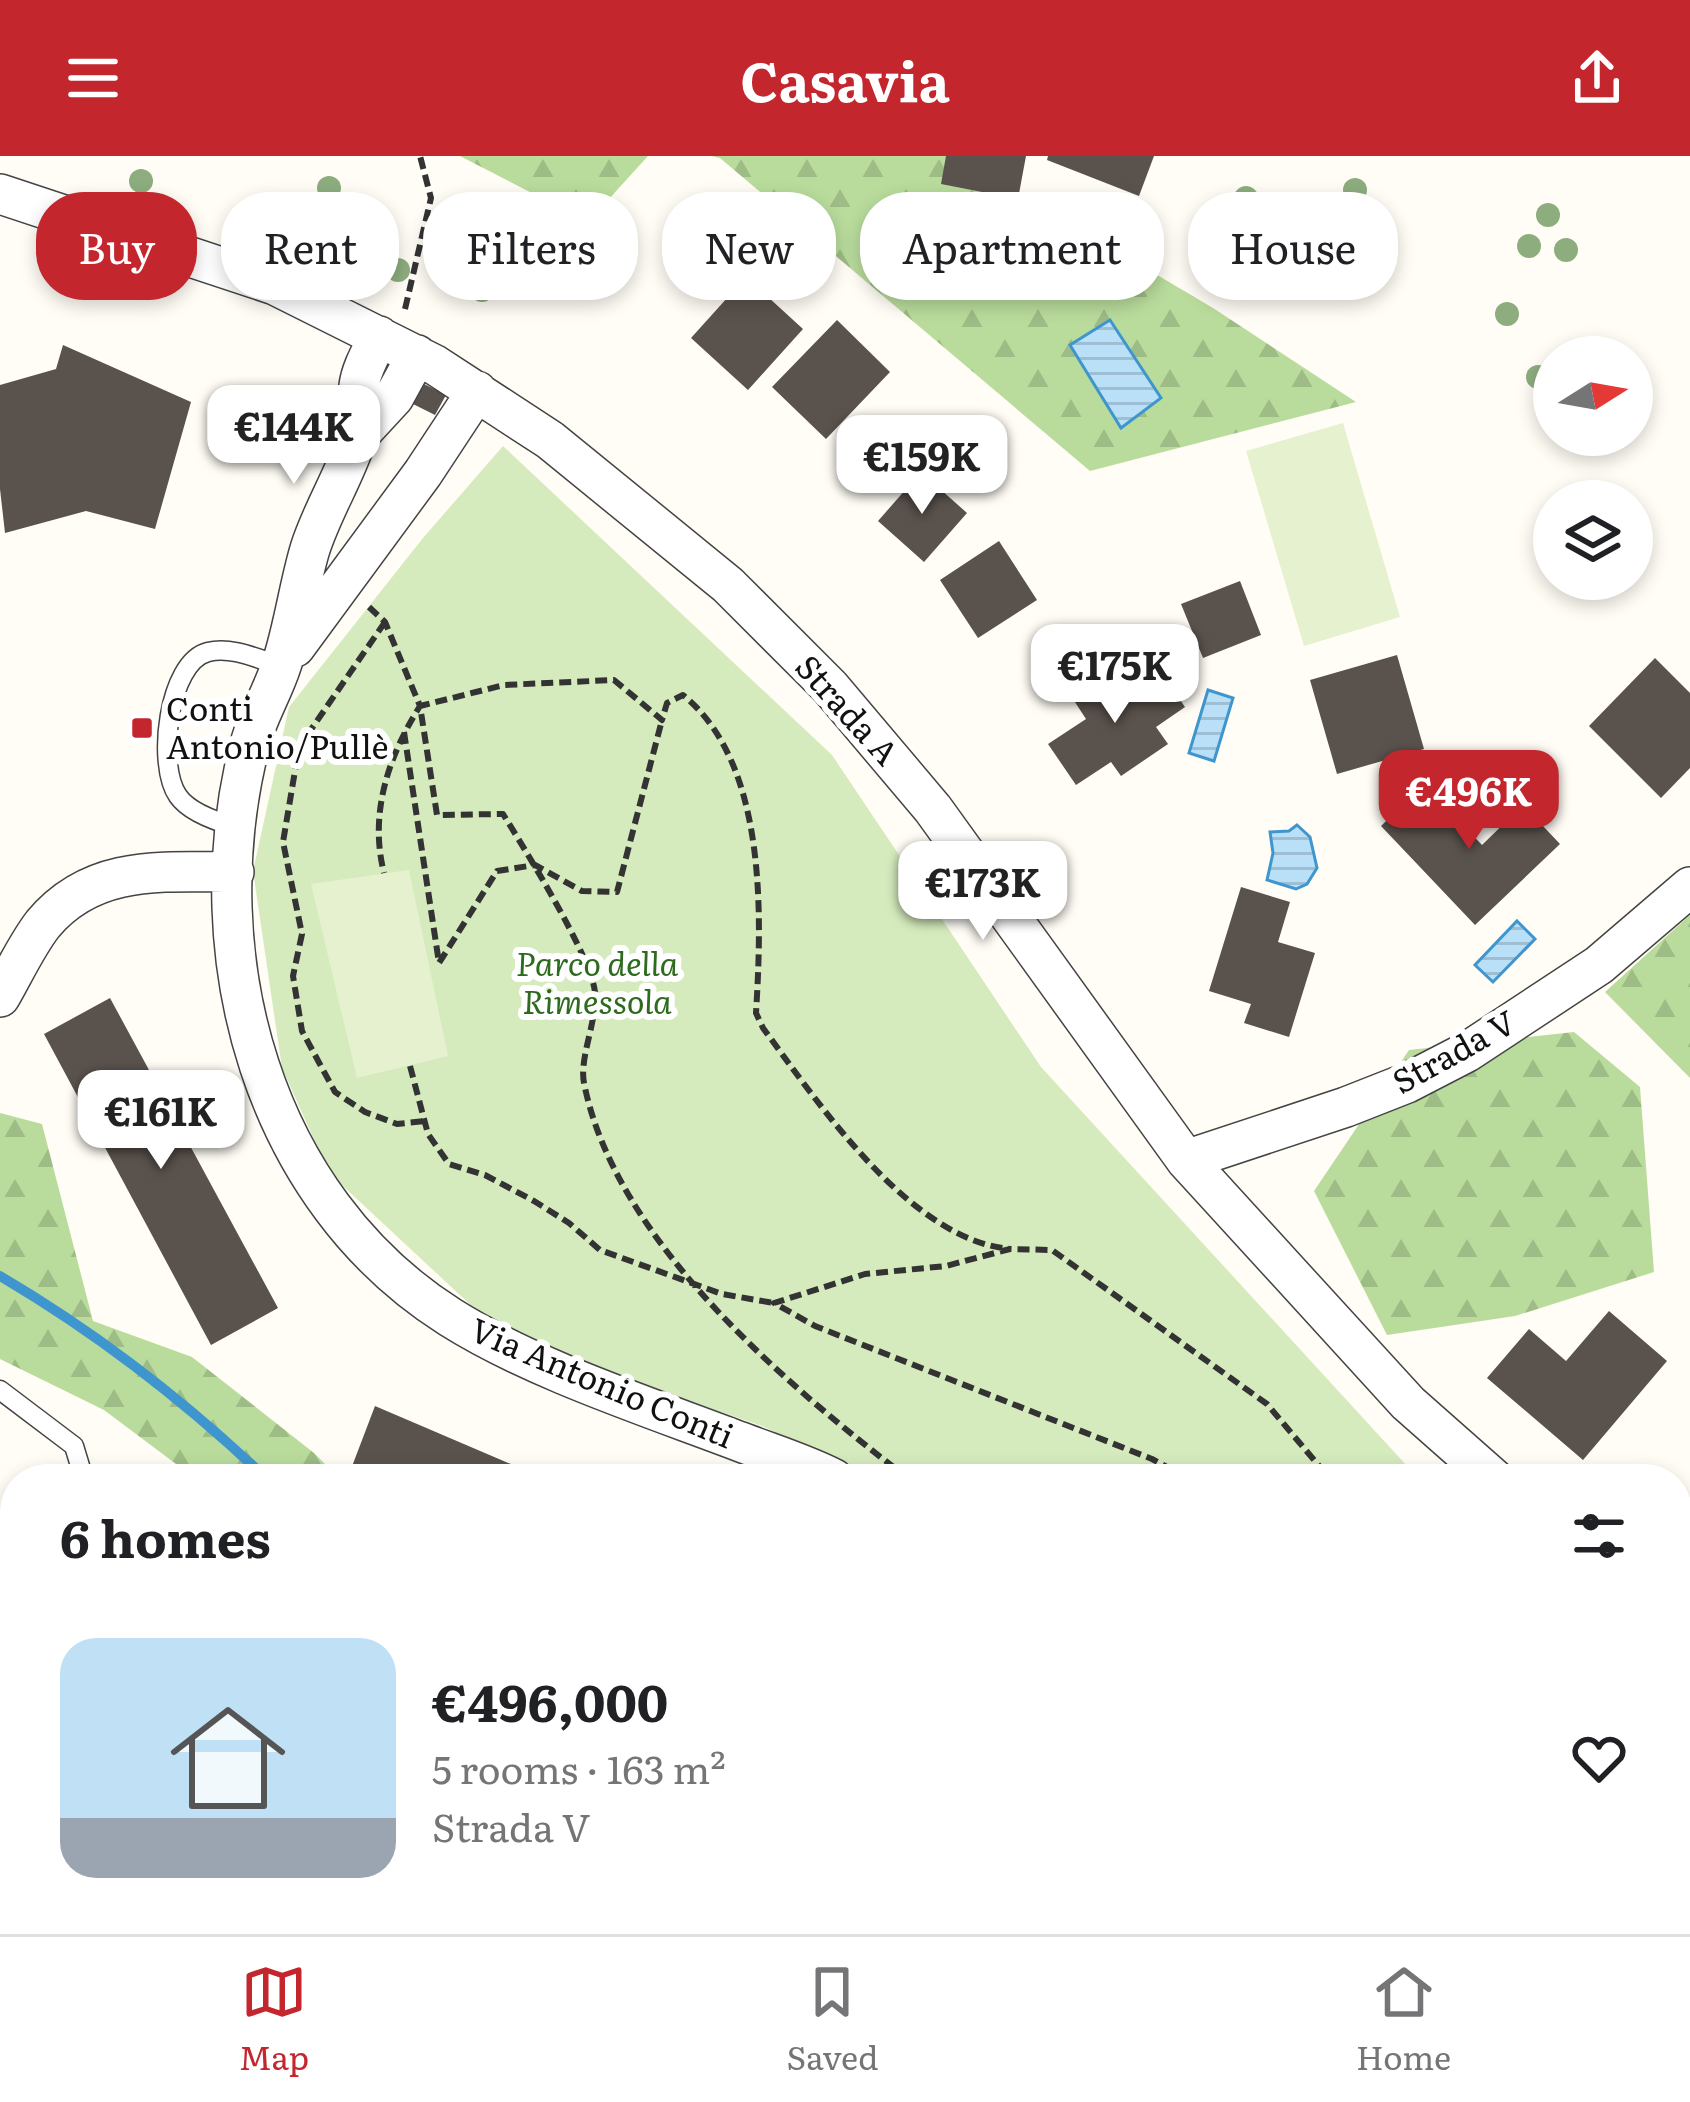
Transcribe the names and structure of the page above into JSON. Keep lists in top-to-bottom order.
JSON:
{
  "streets": {
    "street": ["Strada A", "Strada V", "Via Antonio Conti"]
  },
  "crossings": [
    ["Strada A", "Strada V"]
  ],
  "parks": ["Parco della Rimessola"],
  "places": {
    "transit": ["Conti Antonio/Pullè"]
  },
  "north": "right",
  "page": {
    "header": "Casavia",
    "chip": [
      "Buy",
      "Rent",
      "Filters",
      "New",
      "Apartment",
      "House"
    ],
    "price": [
      "€144K",
      "€159K",
      "€175K",
      "€496K",
      "€173K",
      "€161K"
    ],
    "heading": "6 homes",
    "list": [
      {
        "name": "€496,000",
        "note": "5 rooms · 163 m² · Strada V"
      }
    ],
    "tabs": ["Map", "Saved", "Home"]
  }
}
